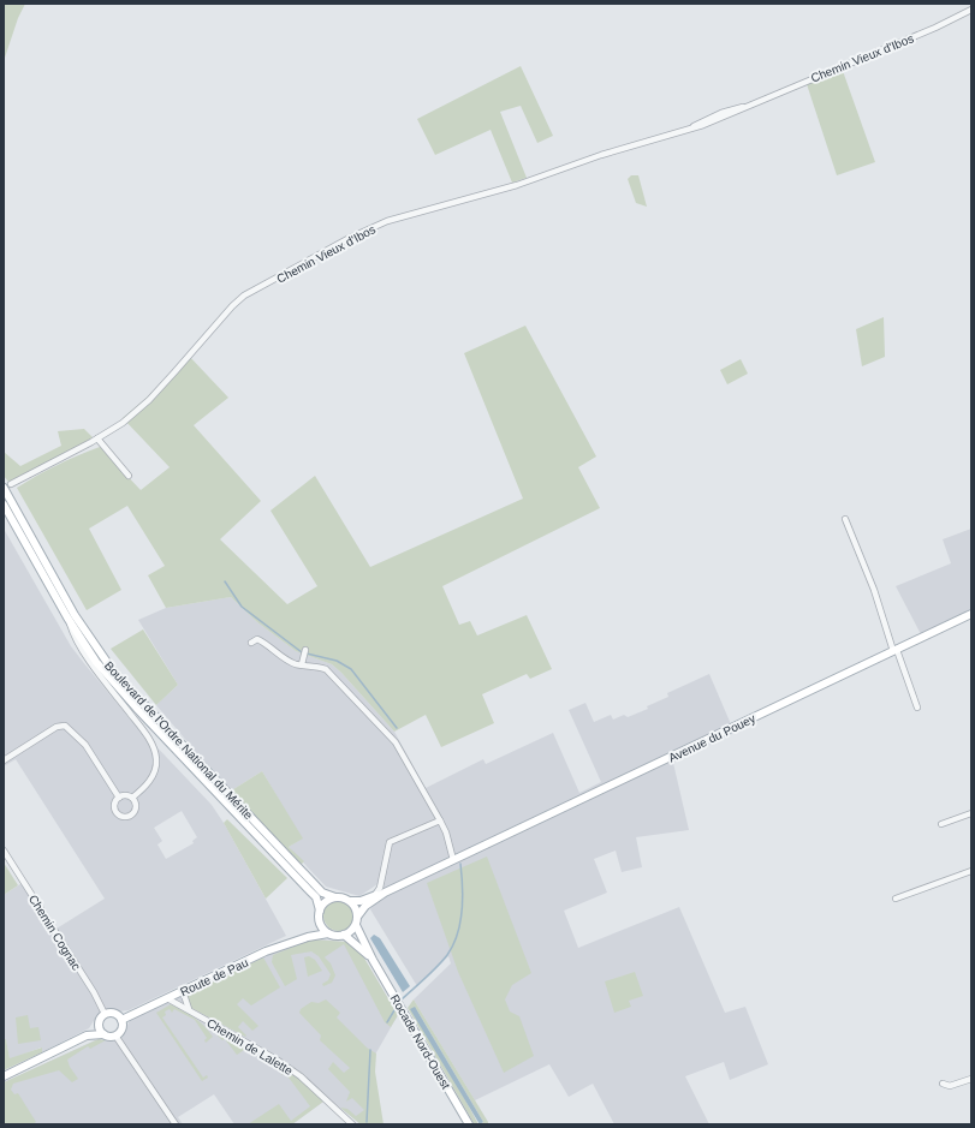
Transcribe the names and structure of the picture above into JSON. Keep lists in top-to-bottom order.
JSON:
{
  "streets": {
    "main road": [
      "Avenue du Pouey",
      "Boulevard de l'Ordre National du Mérite",
      "Route de Pau",
      "Rocade Nord-Ouest"
    ],
    "street": ["Chemin Vieux d'Ibos", "Chemin Cognac", "Chemin de Lalette"]
  },
  "crossings": [
    ["Boulevard de l'Ordre National du Mérite", "Route de Pau"],
    ["Boulevard de l'Ordre National du Mérite", "Rocade Nord-Ouest"],
    ["Chemin Cognac", "Route de Pau"],
    ["Route de Pau", "Rocade Nord-Ouest"],
    ["Route de Pau", "Chemin de Lalette"]
  ]
}
